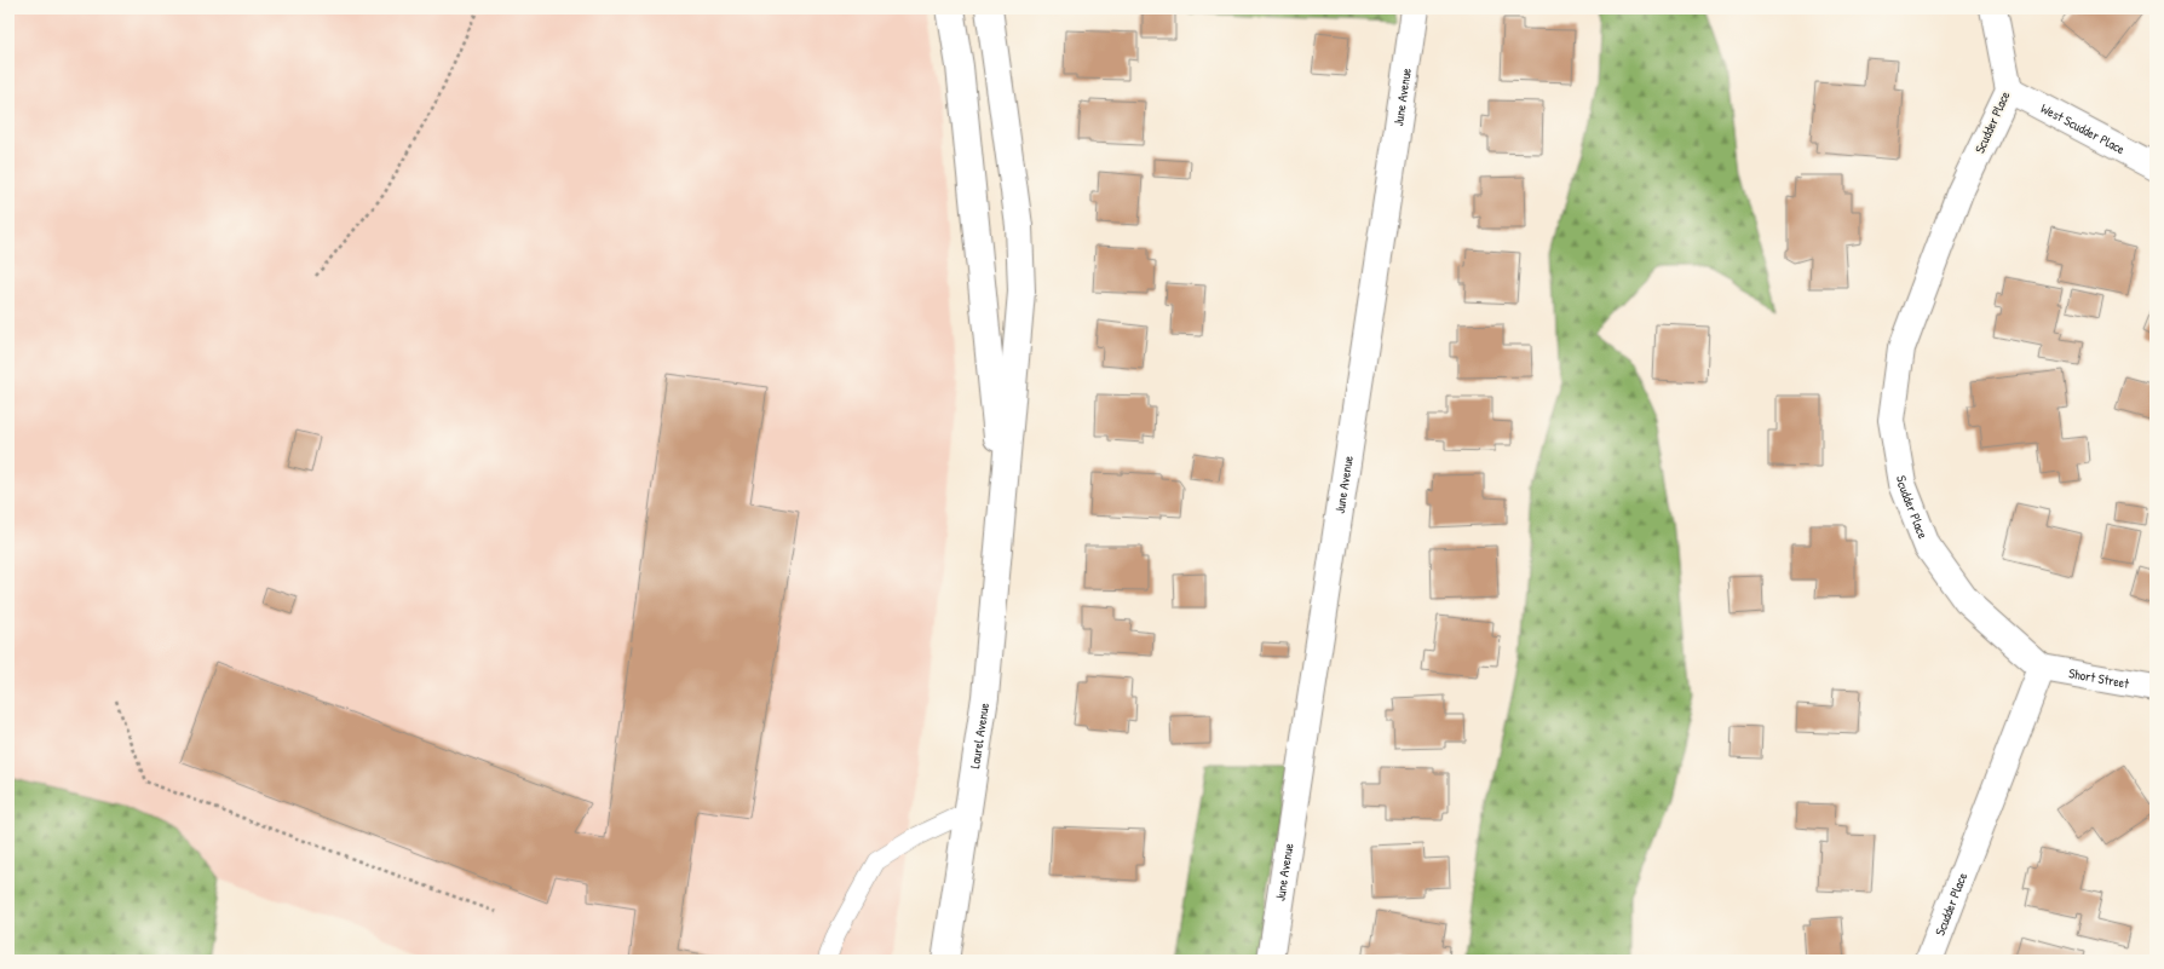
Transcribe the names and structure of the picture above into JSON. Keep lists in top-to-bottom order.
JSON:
{
  "streets": {
    "street": [
      "June Avenue",
      "Scudder Place",
      "West Scudder Place",
      "Short Street",
      "Laurel Avenue"
    ]
  },
  "crossings": [
    ["Scudder Place", "West Scudder Place"],
    ["Scudder Place", "Short Street"]
  ]
}
